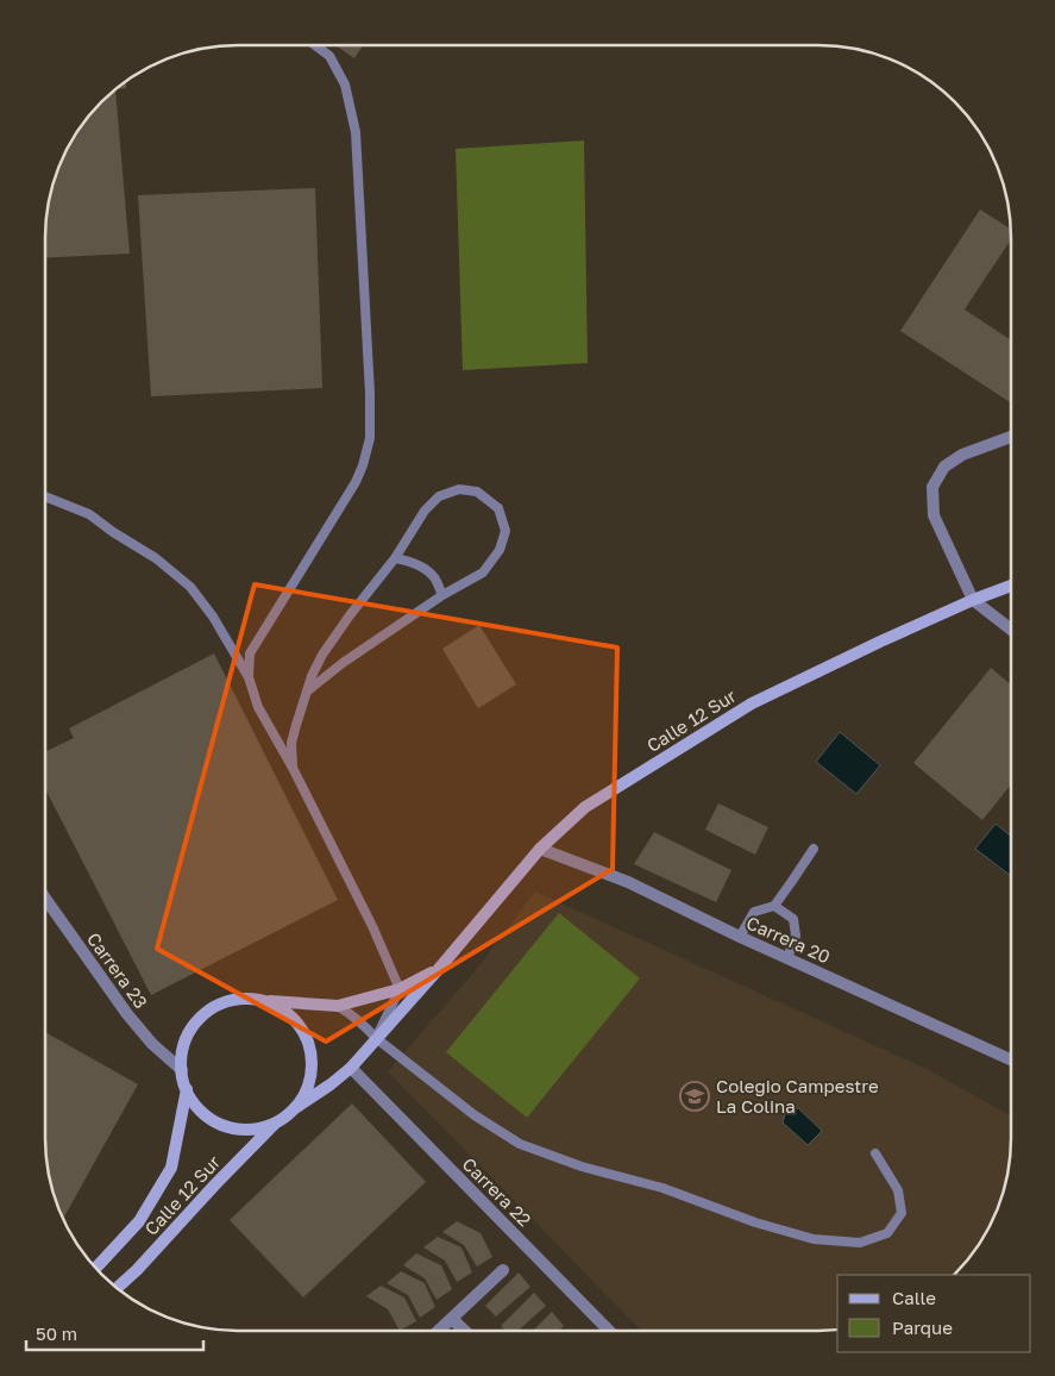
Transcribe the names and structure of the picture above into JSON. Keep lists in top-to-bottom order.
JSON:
{
  "streets": {
    "main road": ["Calle 12 Sur"],
    "street": ["Carrera 20", "Carrera 23", "Carrera 22"]
  },
  "crossings": [
    ["Calle 12 Sur", "Carrera 20"],
    ["Calle 12 Sur", "Carrera 23"],
    ["Calle 12 Sur", "Carrera 22"]
  ],
  "places": {
    "school or university": ["Colegio Campestre La Colina"]
  },
  "legend": ["Calle", "Parque"],
  "scale_bar": "50 m"
}
